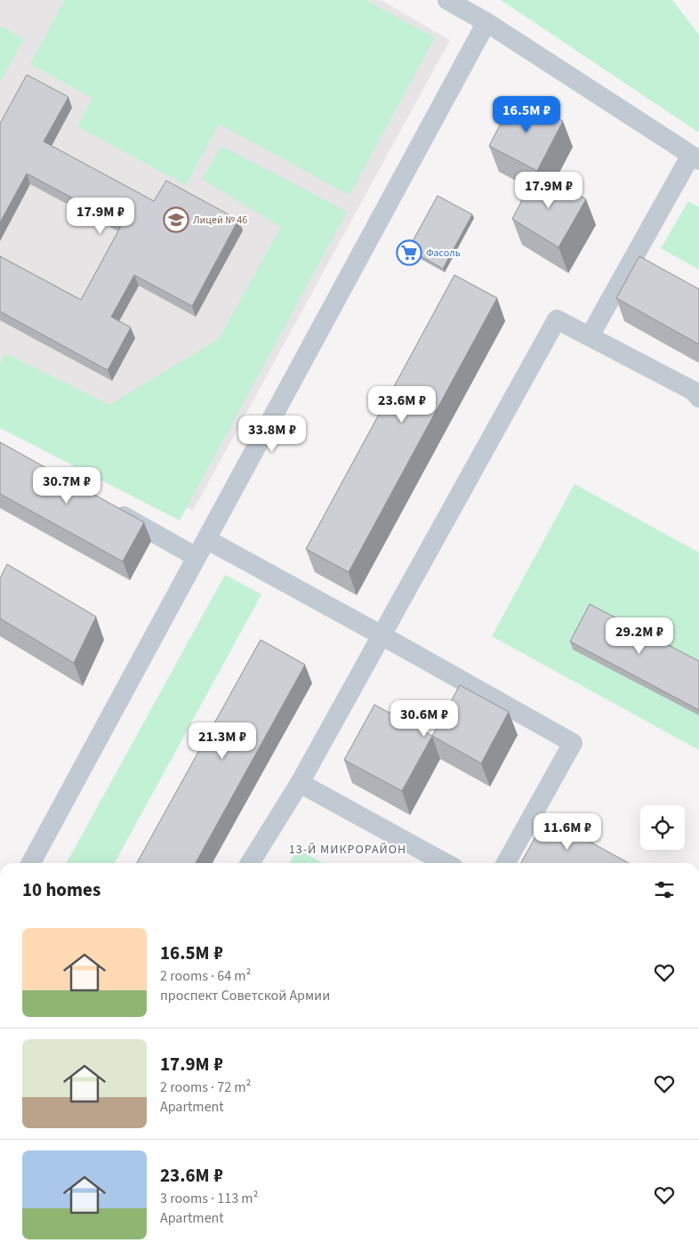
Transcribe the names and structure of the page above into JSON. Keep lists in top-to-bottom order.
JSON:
{
  "districts": ["13-Й МИКРОРАЙОН"],
  "places": {
    "school or university": ["Лицей № 46"],
    "supermarket": ["Фасоль"]
  },
  "page": {
    "price": [
      "16.5M ₽",
      "17.9M ₽",
      "17.9M ₽",
      "23.6M ₽",
      "33.8M ₽",
      "30.7M ₽",
      "29.2M ₽",
      "30.6M ₽",
      "21.3M ₽",
      "11.6M ₽"
    ],
    "heading": "10 homes",
    "list": [
      {
        "name": "16.5M ₽",
        "note": "2 rooms · 64 m² · проспект Советской Армии"
      },
      {
        "name": "17.9M ₽",
        "note": "2 rooms · 72 m² · Apartment"
      },
      {
        "name": "23.6M ₽",
        "note": "3 rooms · 113 m² · Apartment"
      }
    ]
  }
}
